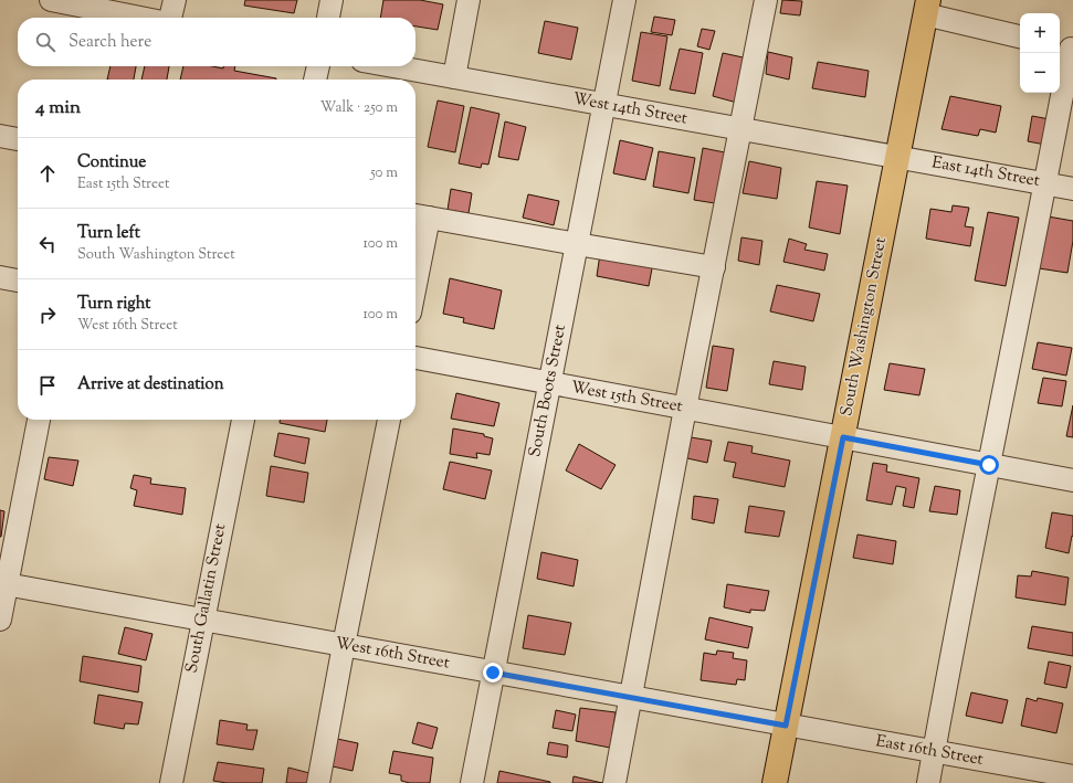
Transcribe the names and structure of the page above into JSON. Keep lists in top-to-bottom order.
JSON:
{
  "streets": {
    "main road": ["South Washington Street"],
    "street": [
      "West 14th Street",
      "East 14th Street",
      "South Boots Street",
      "West 15th Street",
      "South Gallatin Street",
      "West 16th Street",
      "East 16th Street"
    ]
  },
  "crossings": [
    ["West 14th Street", "East 14th Street"],
    ["West 14th Street", "South Washington Street"],
    ["West 14th Street", "South Boots Street"],
    ["East 14th Street", "South Washington Street"],
    ["South Washington Street", "West 15th Street"],
    ["South Washington Street", "West 16th Street"],
    ["South Washington Street", "East 16th Street"],
    ["South Boots Street", "West 15th Street"],
    ["South Boots Street", "West 16th Street"],
    ["South Gallatin Street", "West 16th Street"],
    ["West 16th Street", "East 16th Street"]
  ],
  "page": {
    "map_buttons": ["+", "−"],
    "search": "Search here",
    "heading": ["4 min", "Walk · 250 m"],
    "list": [
      ["Continue", "East 15th Street", "50 m"],
      ["Turn left", "South Washington Street", "100 m"],
      ["Turn right", "West 16th Street", "100 m"],
      "Arrive at destination"
    ]
  }
}
